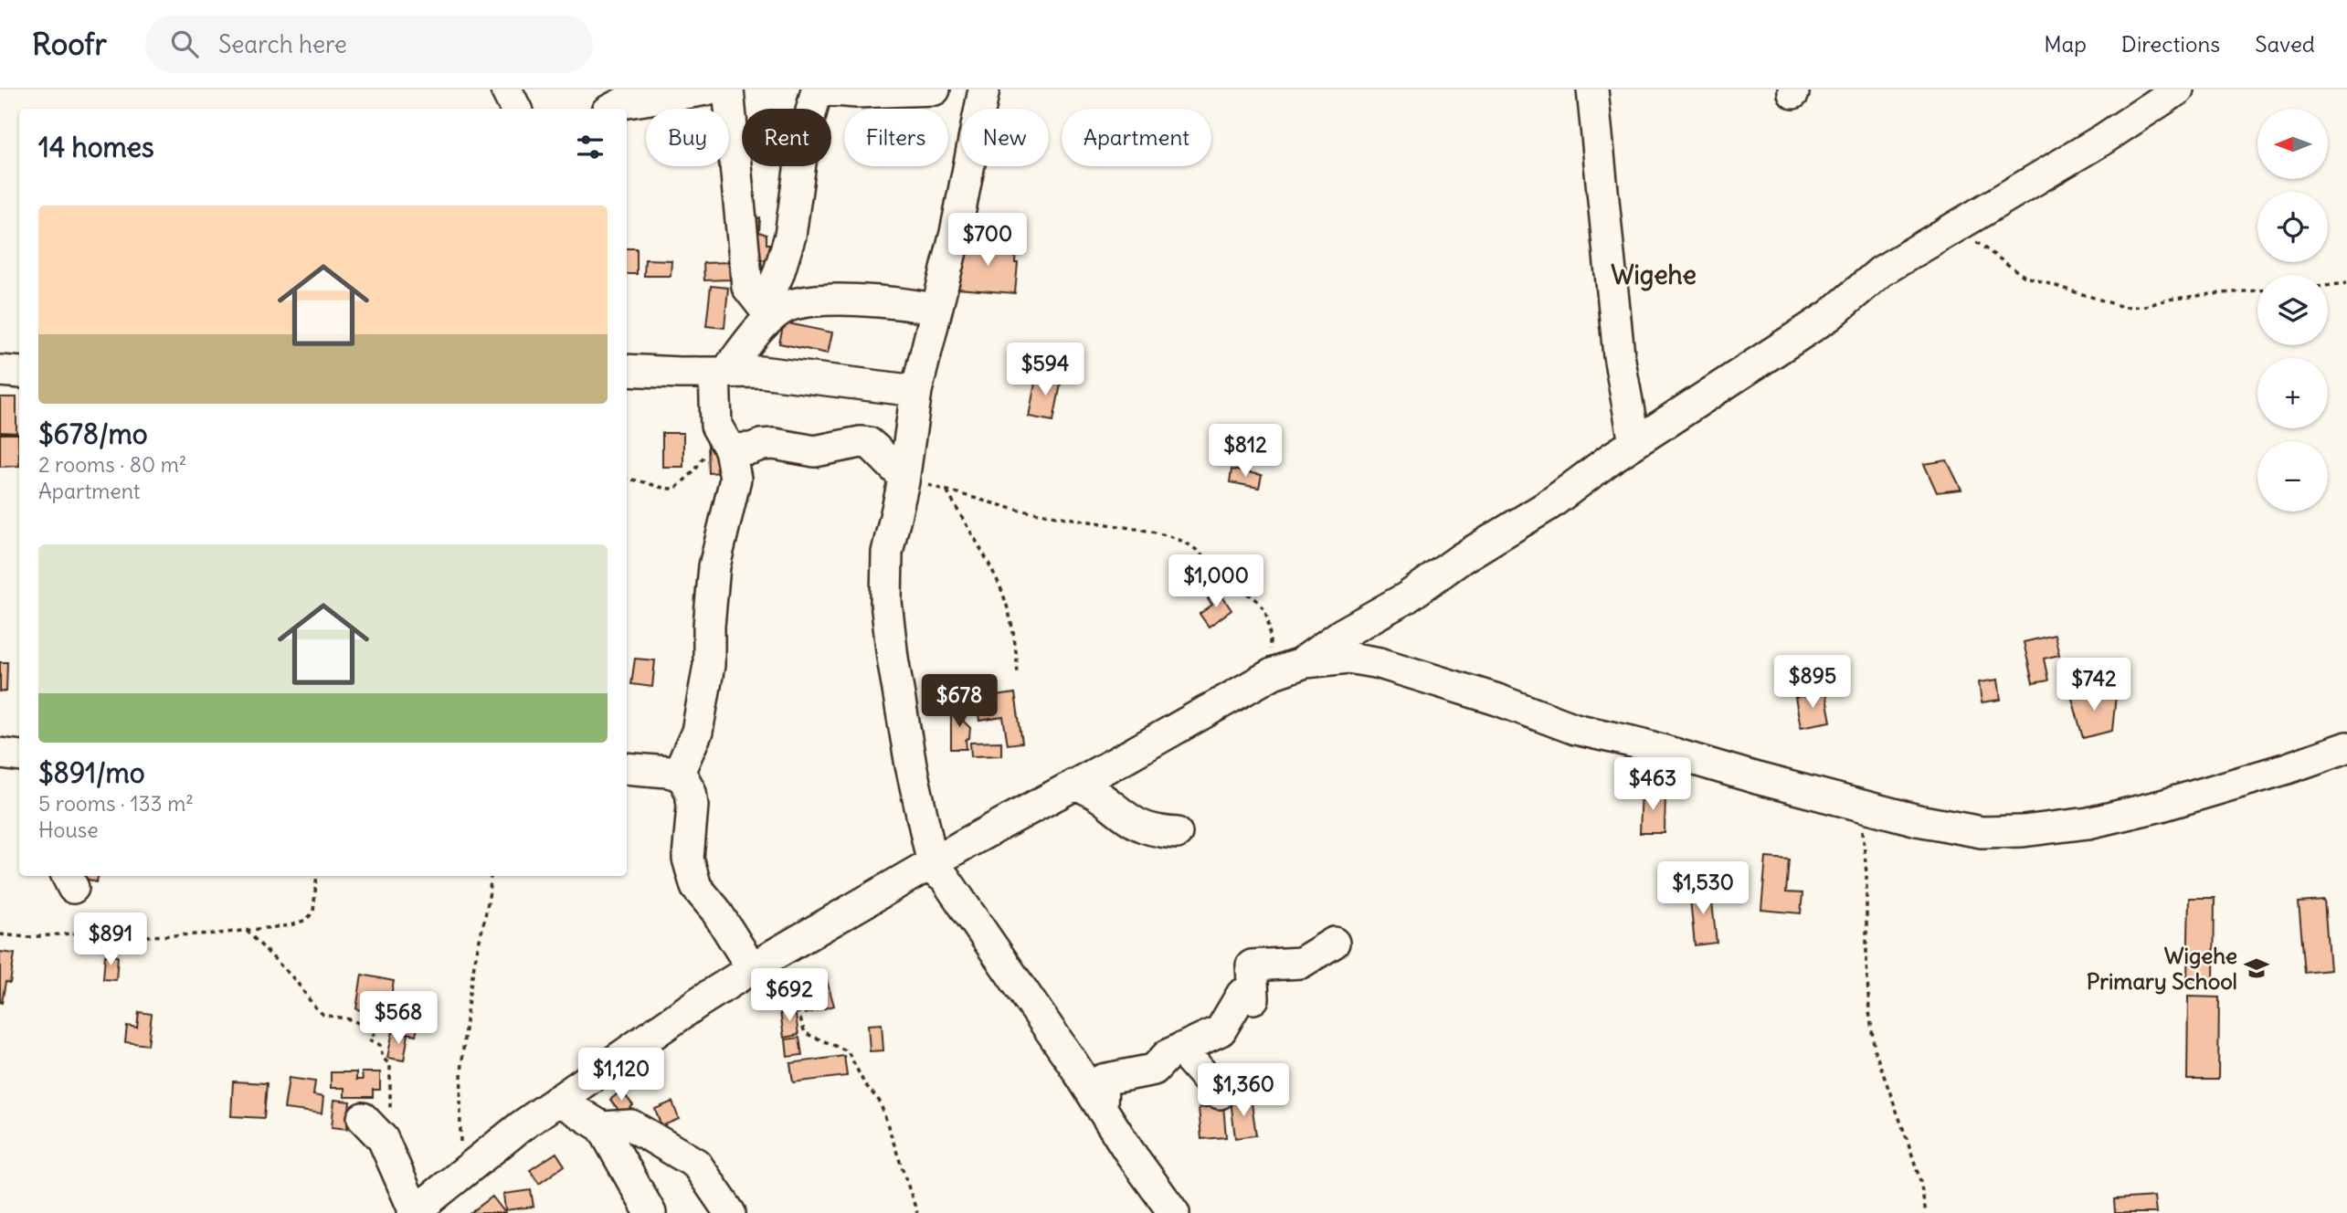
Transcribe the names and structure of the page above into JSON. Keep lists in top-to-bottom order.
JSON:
{
  "districts": ["Wigehe"],
  "places": {
    "school or university": ["Wigehe Primary School"]
  },
  "north": "left",
  "page": {
    "header": "Roofr",
    "search": "Search here",
    "nav": ["Map", "Directions", "Saved"],
    "map_buttons": ["+", "−"],
    "chip": [
      "Buy",
      "Rent",
      "Filters",
      "New",
      "Apartment"
    ],
    "heading": "14 homes",
    "list": [
      {
        "name": "$678/mo",
        "note": "2 rooms · 80 m² · Apartment"
      },
      {
        "name": "$891/mo",
        "note": "5 rooms · 133 m² · House"
      }
    ],
    "price": [
      "$700",
      "$594",
      "$812",
      "$1,000",
      "$895",
      "$742",
      "$678",
      "$463",
      "$1,530",
      "$891",
      "$692",
      "$568",
      "$1,120",
      "$1,360"
    ]
  }
}
